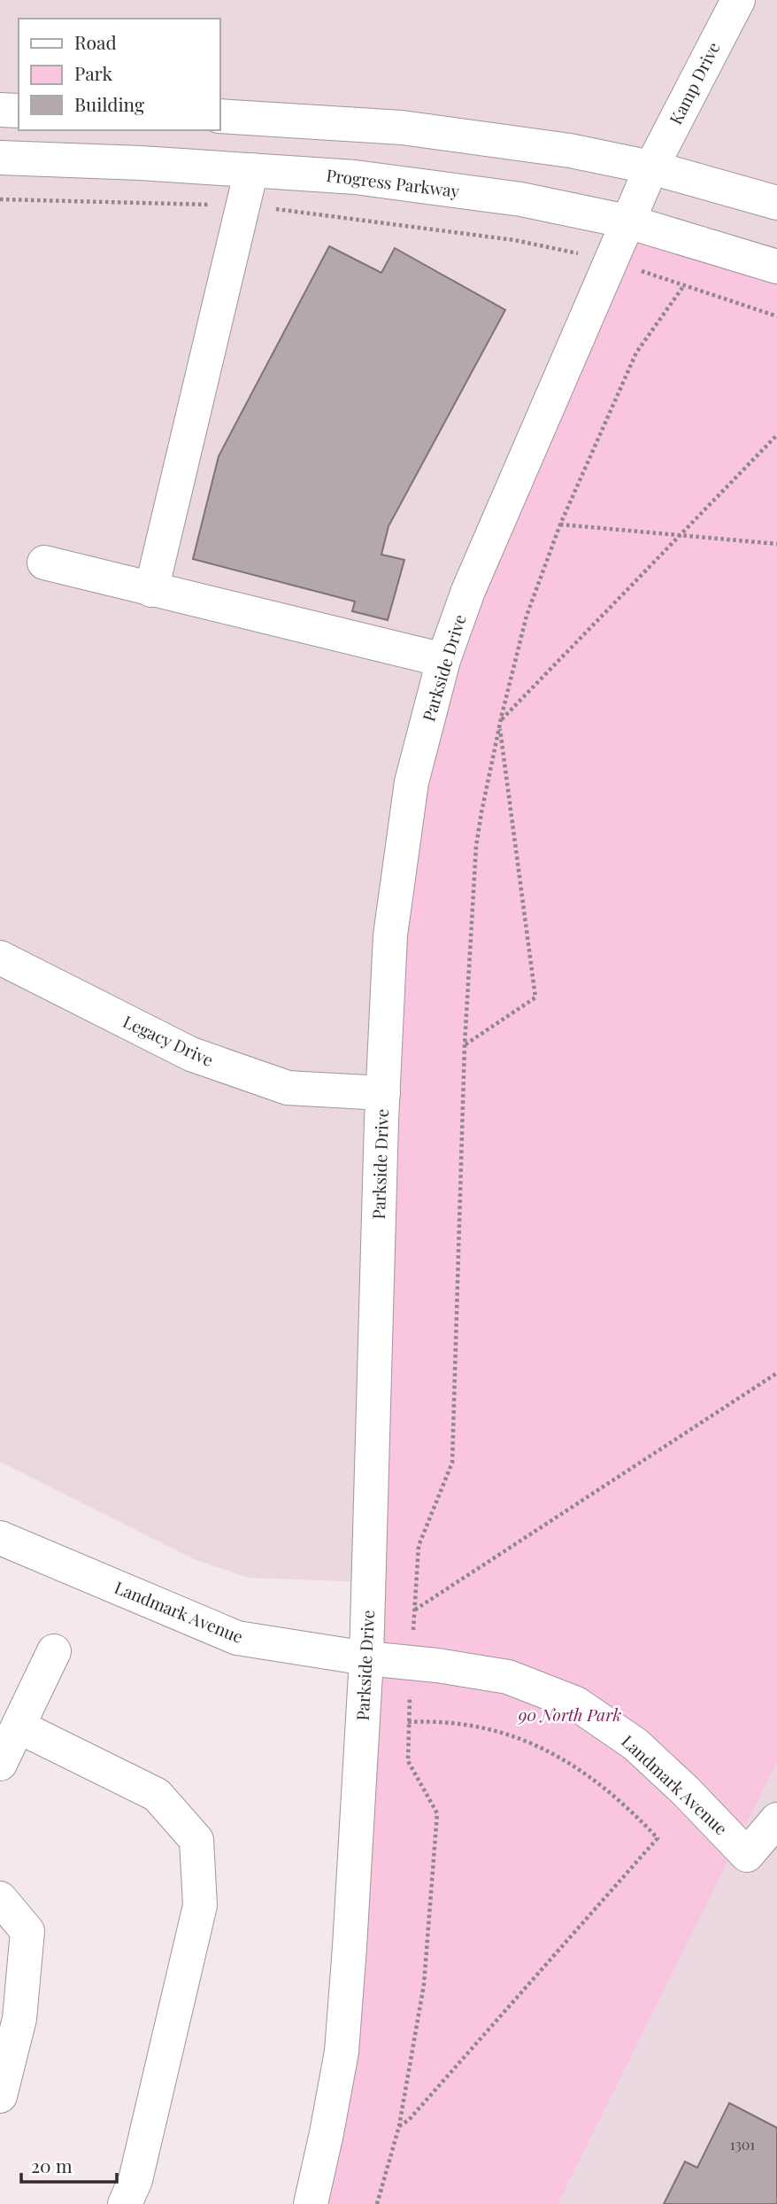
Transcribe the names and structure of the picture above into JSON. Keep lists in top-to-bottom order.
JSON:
{
  "streets": {
    "street": [
      "Kamp Drive",
      "Progress Parkway",
      "Parkside Drive",
      "Legacy Drive",
      "Landmark Avenue"
    ]
  },
  "crossings": [
    ["Kamp Drive", "Parkside Drive"],
    ["Progress Parkway", "Parkside Drive"],
    ["Parkside Drive", "Legacy Drive"],
    ["Parkside Drive", "Landmark Avenue"]
  ],
  "parks": ["90 North Park"],
  "house_numbers": ["1301"],
  "legend": ["Road", "Park", "Building"],
  "scale_bar": "20 m"
}
